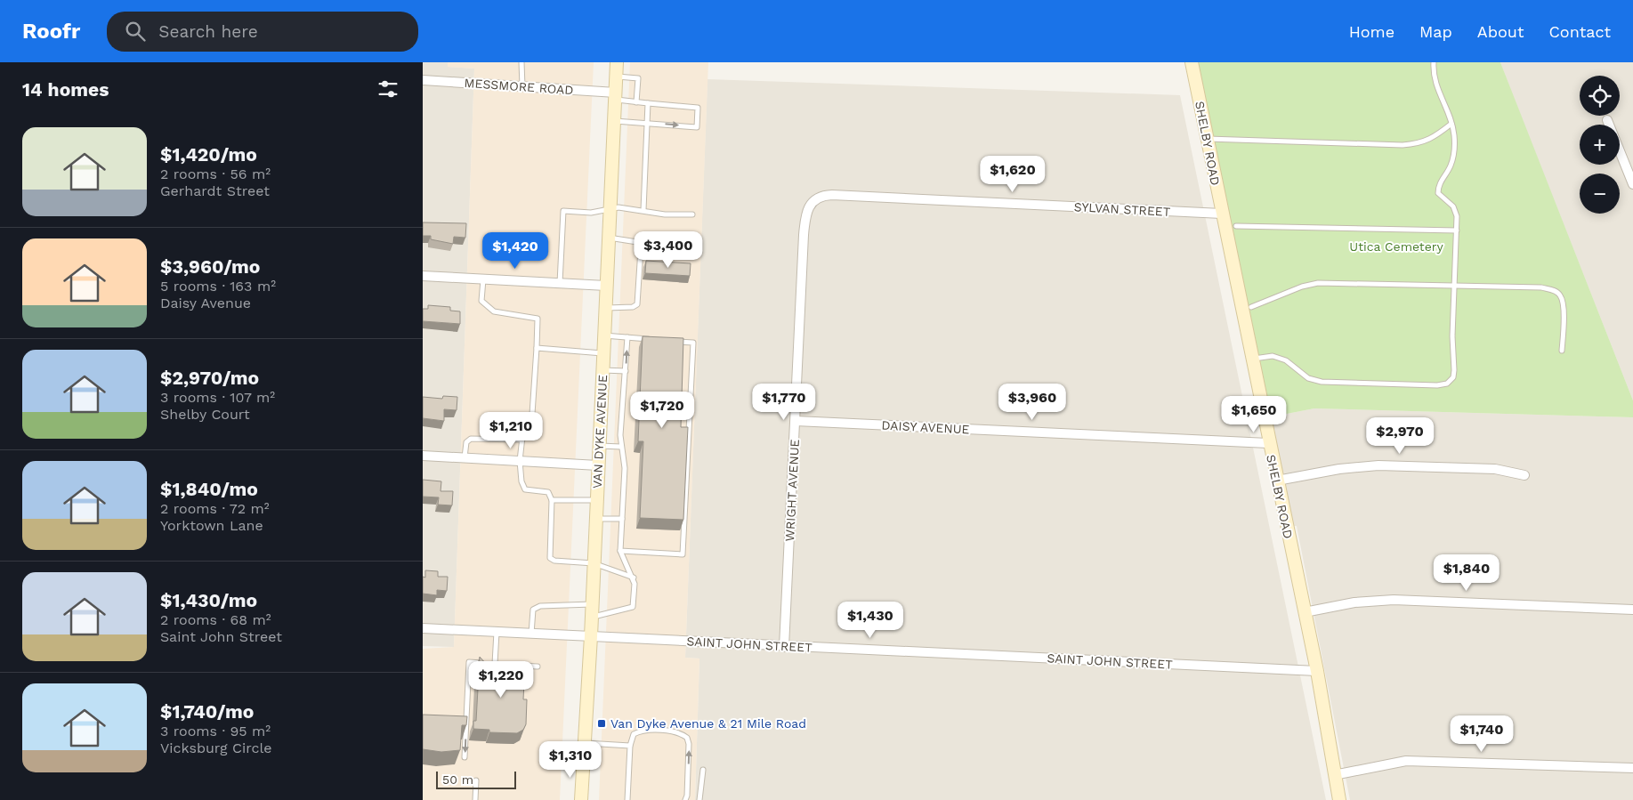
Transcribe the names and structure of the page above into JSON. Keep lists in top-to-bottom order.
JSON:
{
  "streets": {
    "street": [
      "MESSMORE ROAD",
      "SHELBY ROAD",
      "SYLVAN STREET",
      "DAISY AVENUE",
      "VAN DYKE AVENUE",
      "WRIGHT AVENUE",
      "SAINT JOHN STREET"
    ]
  },
  "crossings": [
    ["MESSMORE ROAD", "VAN DYKE AVENUE"],
    ["SHELBY ROAD", "SYLVAN STREET"],
    ["SHELBY ROAD", "DAISY AVENUE"],
    ["SHELBY ROAD", "SAINT JOHN STREET"],
    ["SYLVAN STREET", "WRIGHT AVENUE"],
    ["DAISY AVENUE", "WRIGHT AVENUE"],
    ["VAN DYKE AVENUE", "SAINT JOHN STREET"],
    ["WRIGHT AVENUE", "SAINT JOHN STREET"]
  ],
  "parks": ["Utica Cemetery"],
  "places": {
    "transit": ["Van Dyke Avenue & 21 Mile Road"]
  },
  "scale_bar": "50 m",
  "page": {
    "header": "Roofr",
    "search": "Search here",
    "nav": [
      "Home",
      "Map",
      "About",
      "Contact"
    ],
    "heading": "14 homes",
    "map_buttons": ["+", "−"],
    "list": [
      {
        "name": "$1,420/mo",
        "note": "2 rooms · 56 m² · Gerhardt Street"
      },
      {
        "name": "$3,960/mo",
        "note": "5 rooms · 163 m² · Daisy Avenue"
      },
      {
        "name": "$2,970/mo",
        "note": "3 rooms · 107 m² · Shelby Court"
      },
      {
        "name": "$1,840/mo",
        "note": "2 rooms · 72 m² · Yorktown Lane"
      },
      {
        "name": "$1,430/mo",
        "note": "2 rooms · 68 m² · Saint John Street"
      },
      {
        "name": "$1,740/mo",
        "note": "3 rooms · 95 m² · Vicksburg Circle"
      }
    ],
    "price": [
      "$1,620",
      "$3,400",
      "$1,420",
      "$1,770",
      "$3,960",
      "$1,720",
      "$1,650",
      "$1,210",
      "$2,970",
      "$1,840",
      "$1,430",
      "$1,220",
      "$1,740",
      "$1,310"
    ],
    "scale": "50 m"
  }
}
